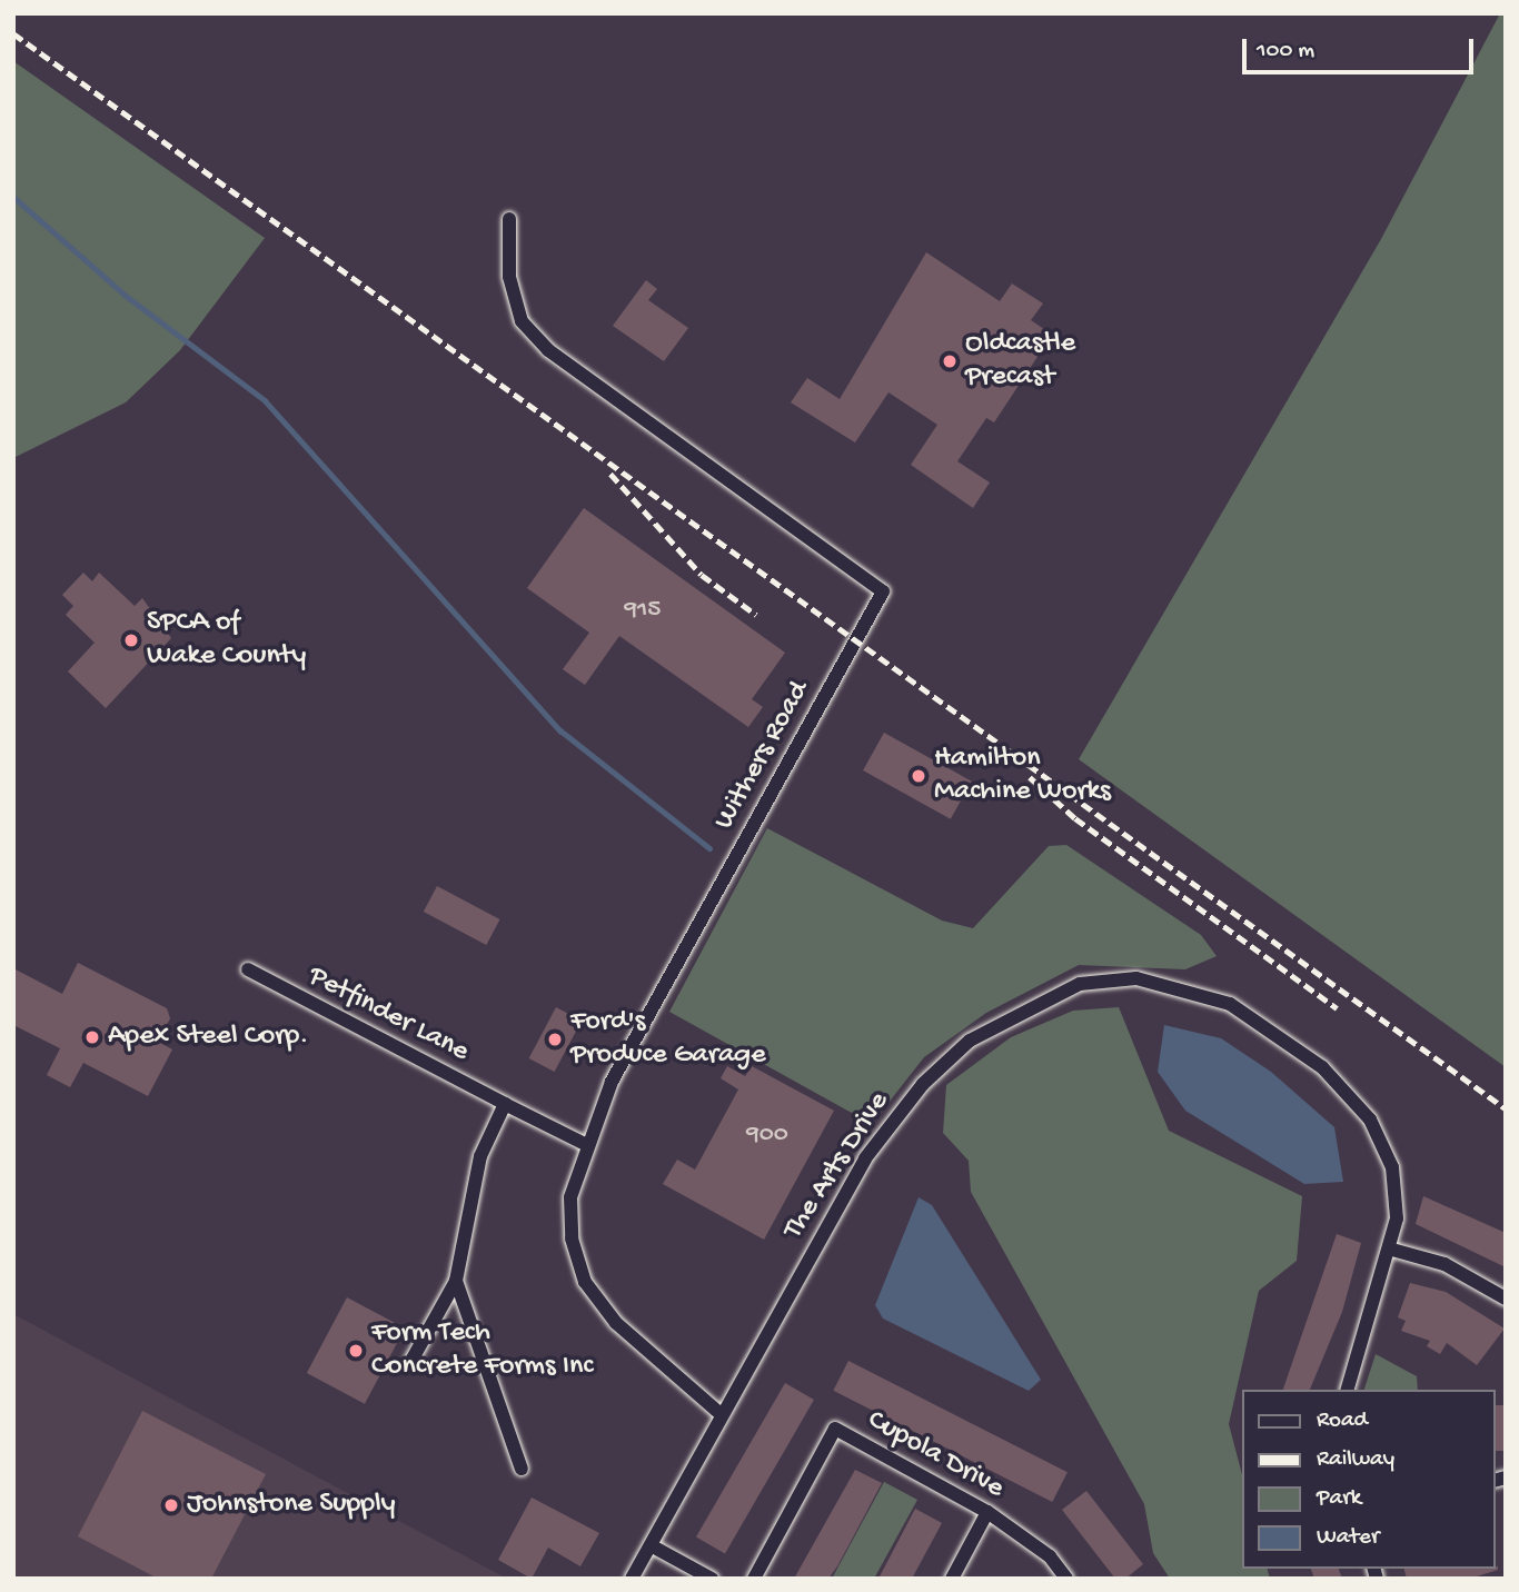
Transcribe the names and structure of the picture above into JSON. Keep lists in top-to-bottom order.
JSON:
{
  "streets": {
    "street": [
      "Withers Road",
      "Petfinder Lane",
      "The Arts Drive",
      "Cupola Drive"
    ]
  },
  "crossings": [
    ["Withers Road", "Petfinder Lane"],
    ["Withers Road", "The Arts Drive"]
  ],
  "places": [
    "Oldcastle Precast",
    "SPCA of Wake County",
    "Hamilton Machine Works",
    "Apex Steel Corp.",
    "Ford's Produce Garage",
    "Form Tech Concrete Forms Inc",
    "Johnstone Supply"
  ],
  "house_numbers": ["915", "900"],
  "legend": [
    "Road",
    "Railway",
    "Park",
    "Water"
  ],
  "scale_bar": "100 m"
}
